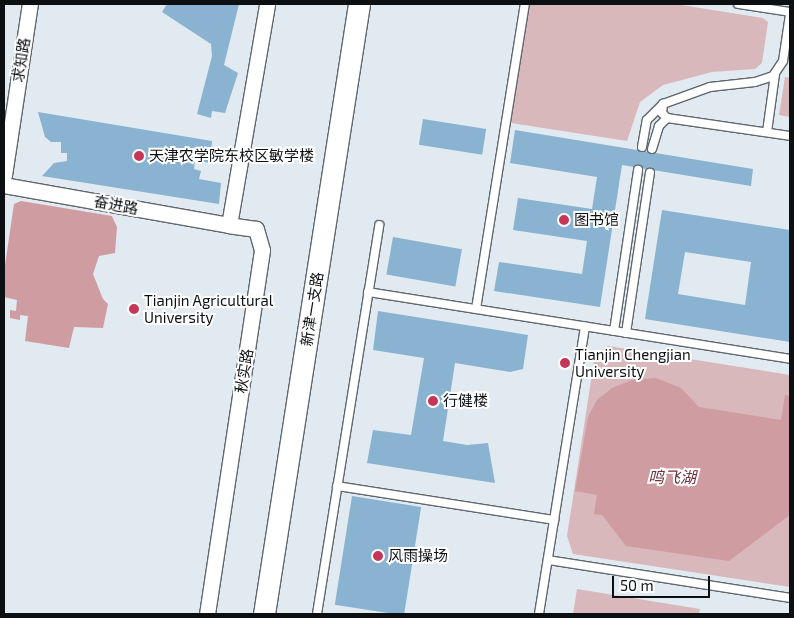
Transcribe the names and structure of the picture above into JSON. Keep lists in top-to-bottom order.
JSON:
{
  "streets": {
    "street": [
      "求知路",
      "奋进路",
      "新津一支路",
      "秋实路"
    ]
  },
  "crossings": [
    ["奋进路", "秋实路"]
  ],
  "water": ["鸣飞湖"],
  "places": [
    "天津农学院东校区敏学楼",
    "图书馆",
    "Tianjin Agricultural University",
    "Tianjin Chengjian University",
    "行健楼",
    "风雨操场"
  ],
  "scale_bar": "50 m"
}
